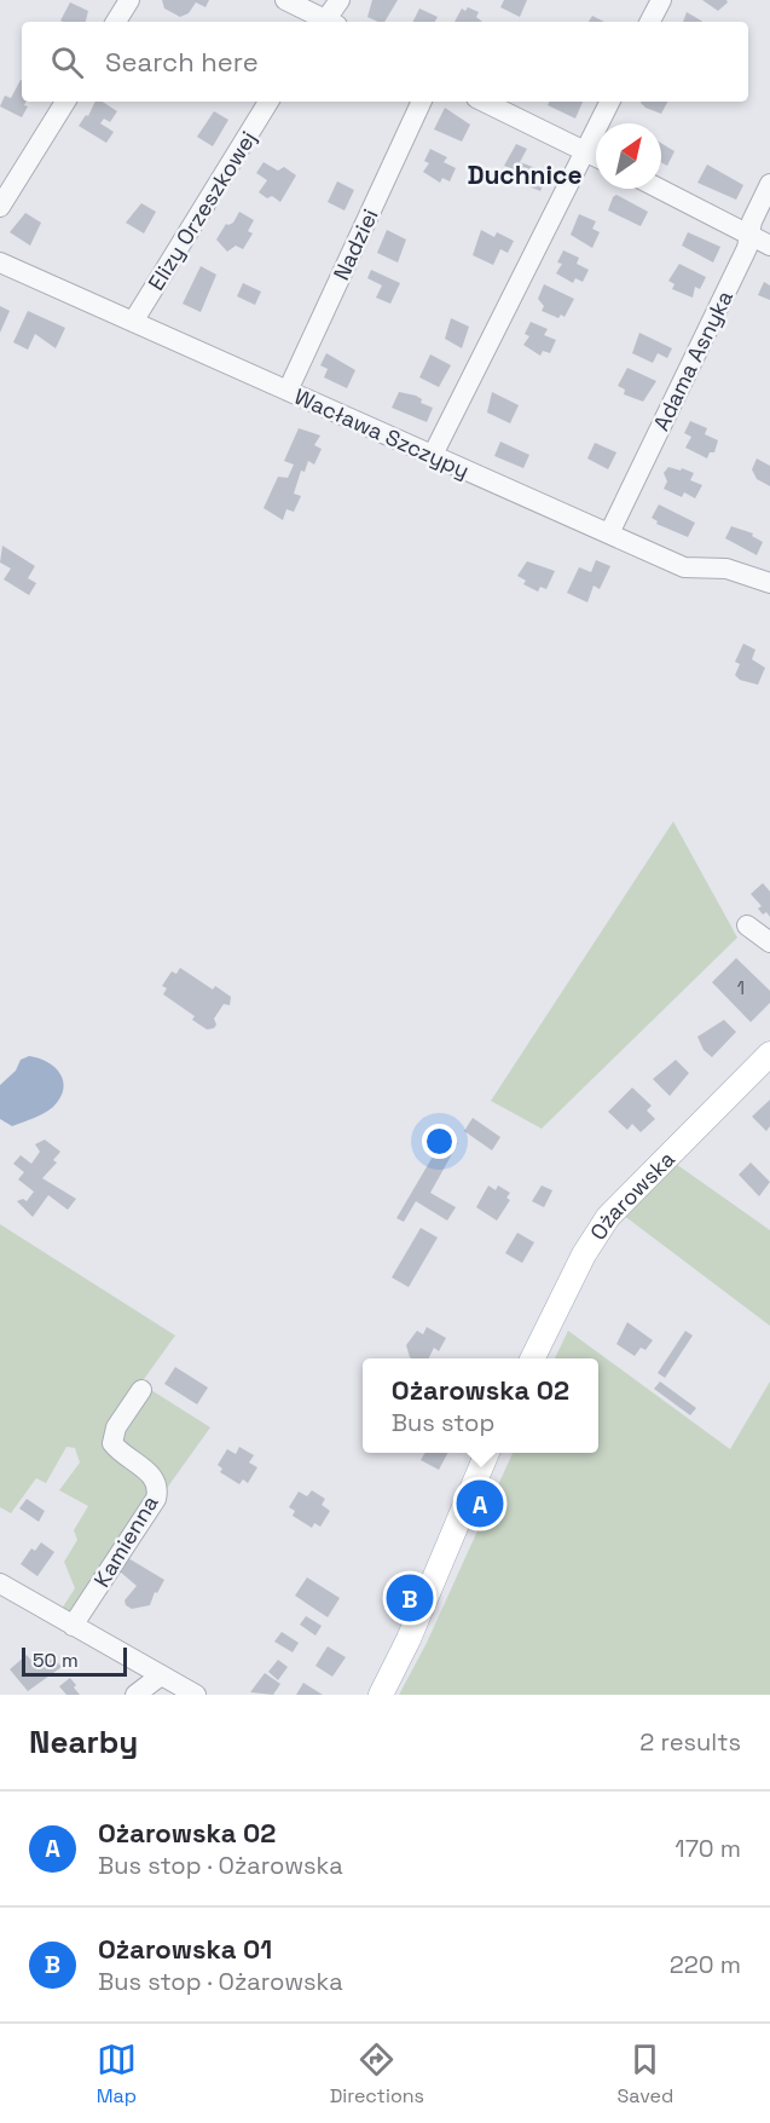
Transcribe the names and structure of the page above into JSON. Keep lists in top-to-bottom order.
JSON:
{
  "streets": {
    "main road": ["Ożarowska"],
    "street": [
      "Elizy Orzeszkowej",
      "Nadziei",
      "Adama Asnyka",
      "Wacława Szczypy",
      "Kamienna"
    ]
  },
  "crossings": [
    ["Elizy Orzeszkowej", "Wacława Szczypy"],
    ["Nadziei", "Wacława Szczypy"],
    ["Adama Asnyka", "Wacława Szczypy"]
  ],
  "districts": ["Duchnice"],
  "house_numbers": ["1"],
  "scale_bar": "50 m",
  "north": "top right",
  "page": {
    "search": "Search here",
    "popup": ["Ożarowska 02", "Bus stop"],
    "pins": ["A", "B"],
    "scale": "50 m",
    "heading": ["Nearby", "2 results"],
    "list": [
      {
        "mark": "A",
        "name": "Ożarowska 02",
        "note": "Bus stop · Ożarowska",
        "value": "170 m"
      },
      {
        "mark": "B",
        "name": "Ożarowska 01",
        "note": "Bus stop · Ożarowska",
        "value": "220 m"
      }
    ],
    "nav": ["Map", "Directions", "Saved"]
  }
}
